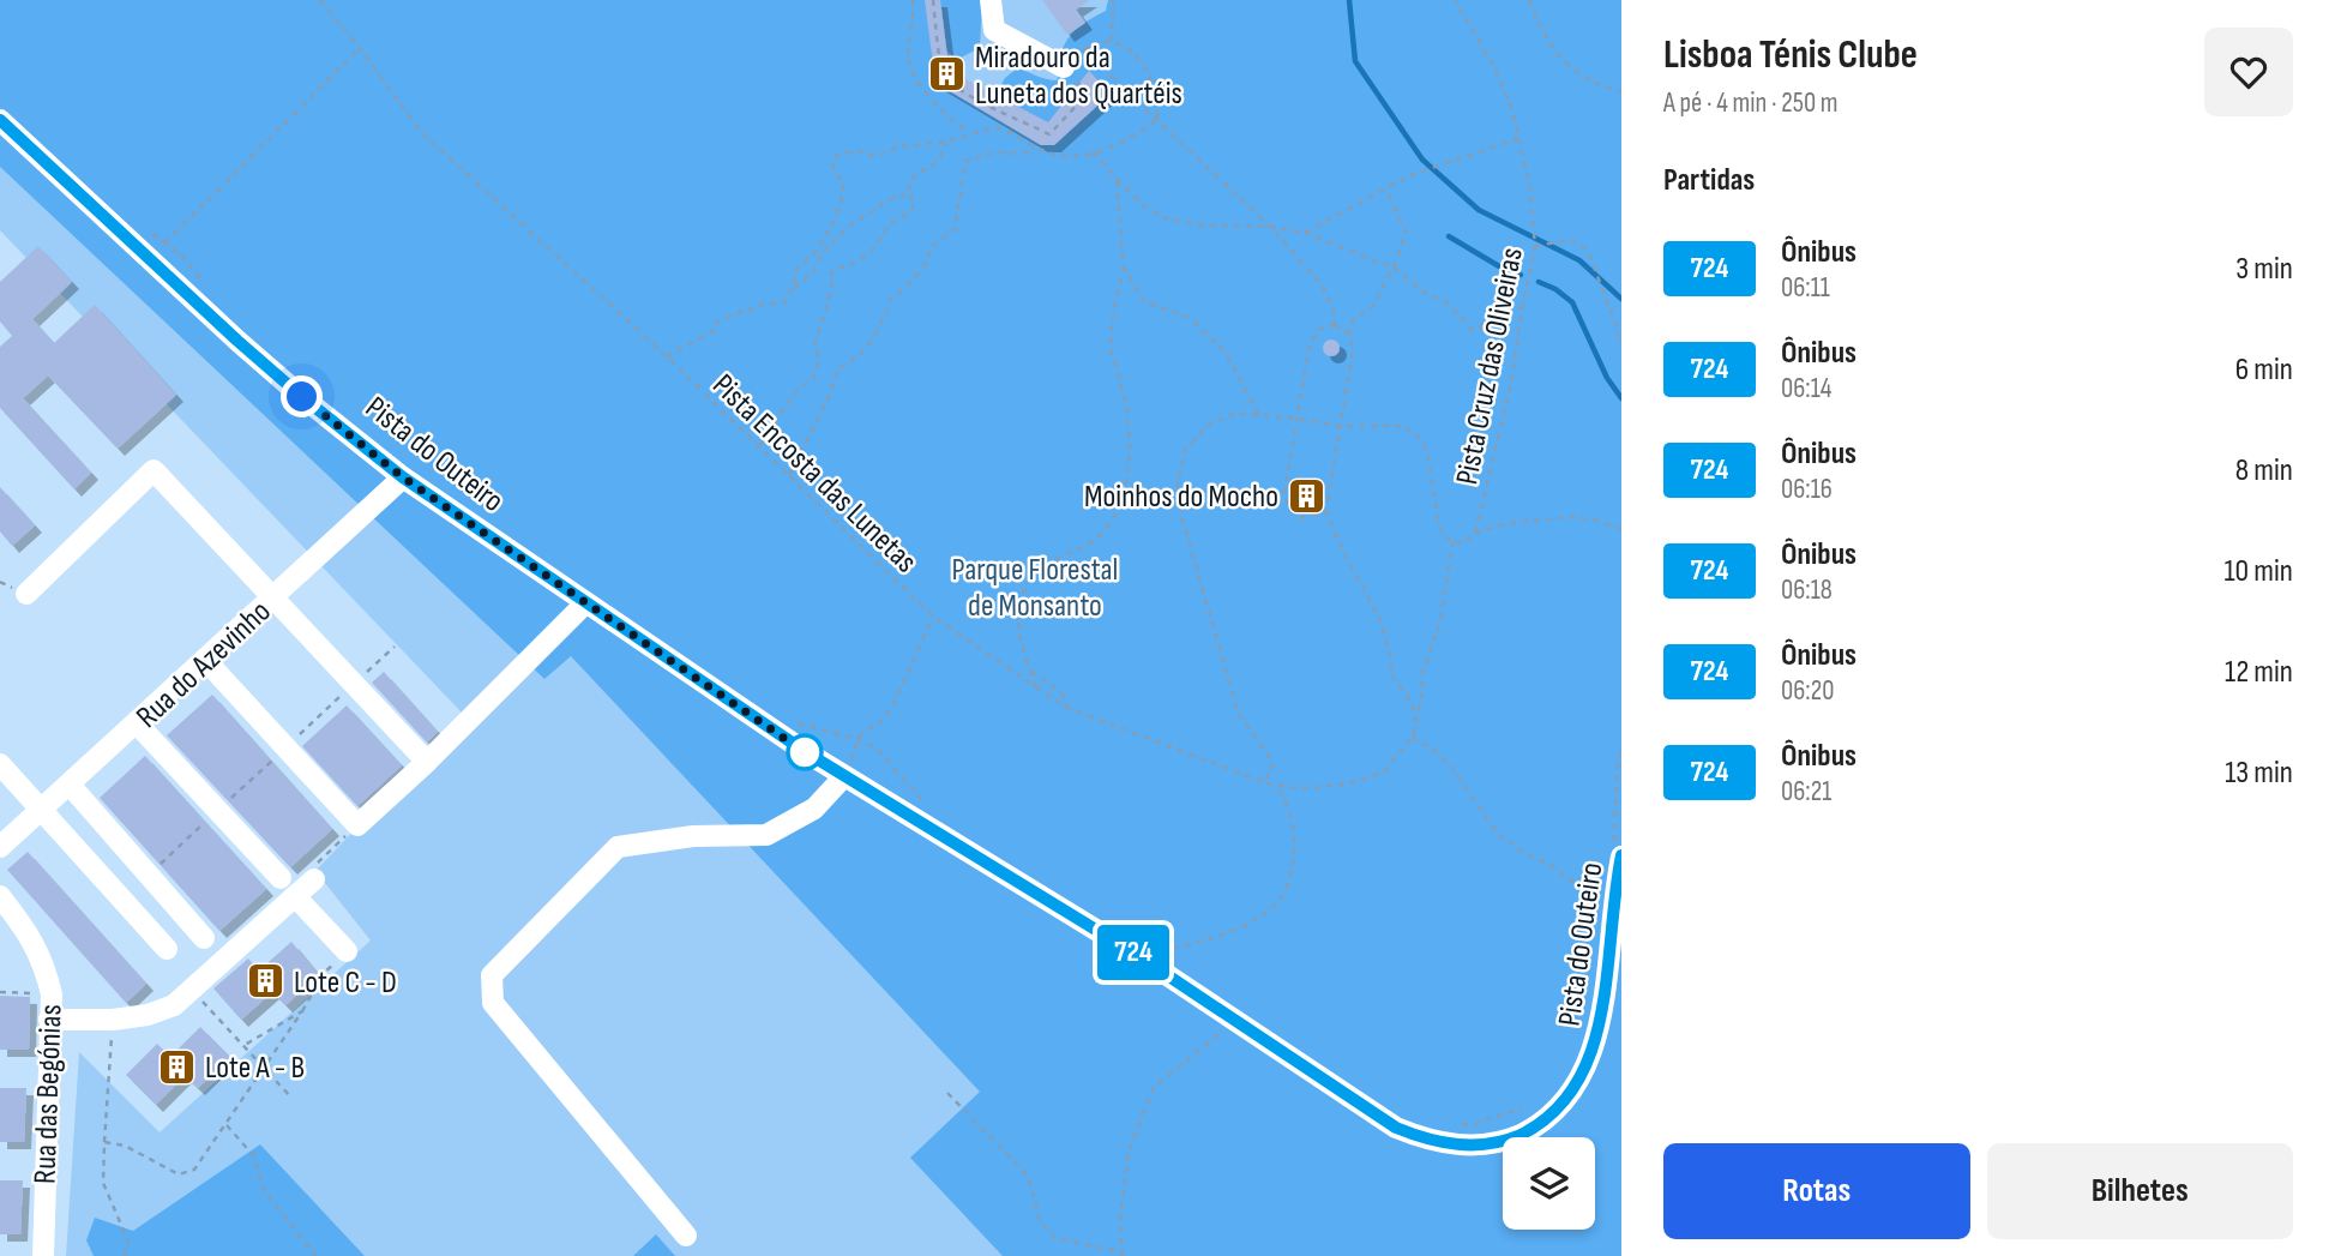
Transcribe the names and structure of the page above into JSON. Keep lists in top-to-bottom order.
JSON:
{
  "streets": {
    "street": ["Rua do Azevinho", "Rua das Begónias"],
    "path": ["Pista Cruz das Oliveiras", "Pista do Outeiro", "Pista Encosta das Lunetas"]
  },
  "parks": ["Parque Florestal de Monsanto"],
  "places": {
    "building": [
      "Miradouro da Luneta dos Quartéis",
      "Moinhos do Mocho",
      "Lote C - D",
      "Lote A - B"
    ]
  },
  "lines": ["bus line 724"],
  "page": {
    "on_map": "724",
    "heading": [
      ["Lisboa Ténis Clube", "A pé · 4 min · 250 m"],
      "Partidas"
    ],
    "list": [
      {
        "mark": "724",
        "name": "Ônibus",
        "note": "06:11",
        "value": "3 min"
      },
      {
        "mark": "724",
        "name": "Ônibus",
        "note": "06:14",
        "value": "6 min"
      },
      {
        "mark": "724",
        "name": "Ônibus",
        "note": "06:16",
        "value": "8 min"
      },
      {
        "mark": "724",
        "name": "Ônibus",
        "note": "06:18",
        "value": "10 min"
      },
      {
        "mark": "724",
        "name": "Ônibus",
        "note": "06:20",
        "value": "12 min"
      },
      {
        "mark": "724",
        "name": "Ônibus",
        "note": "06:21",
        "value": "13 min"
      }
    ],
    "buttons": ["Rotas", "Bilhetes"]
  }
}
